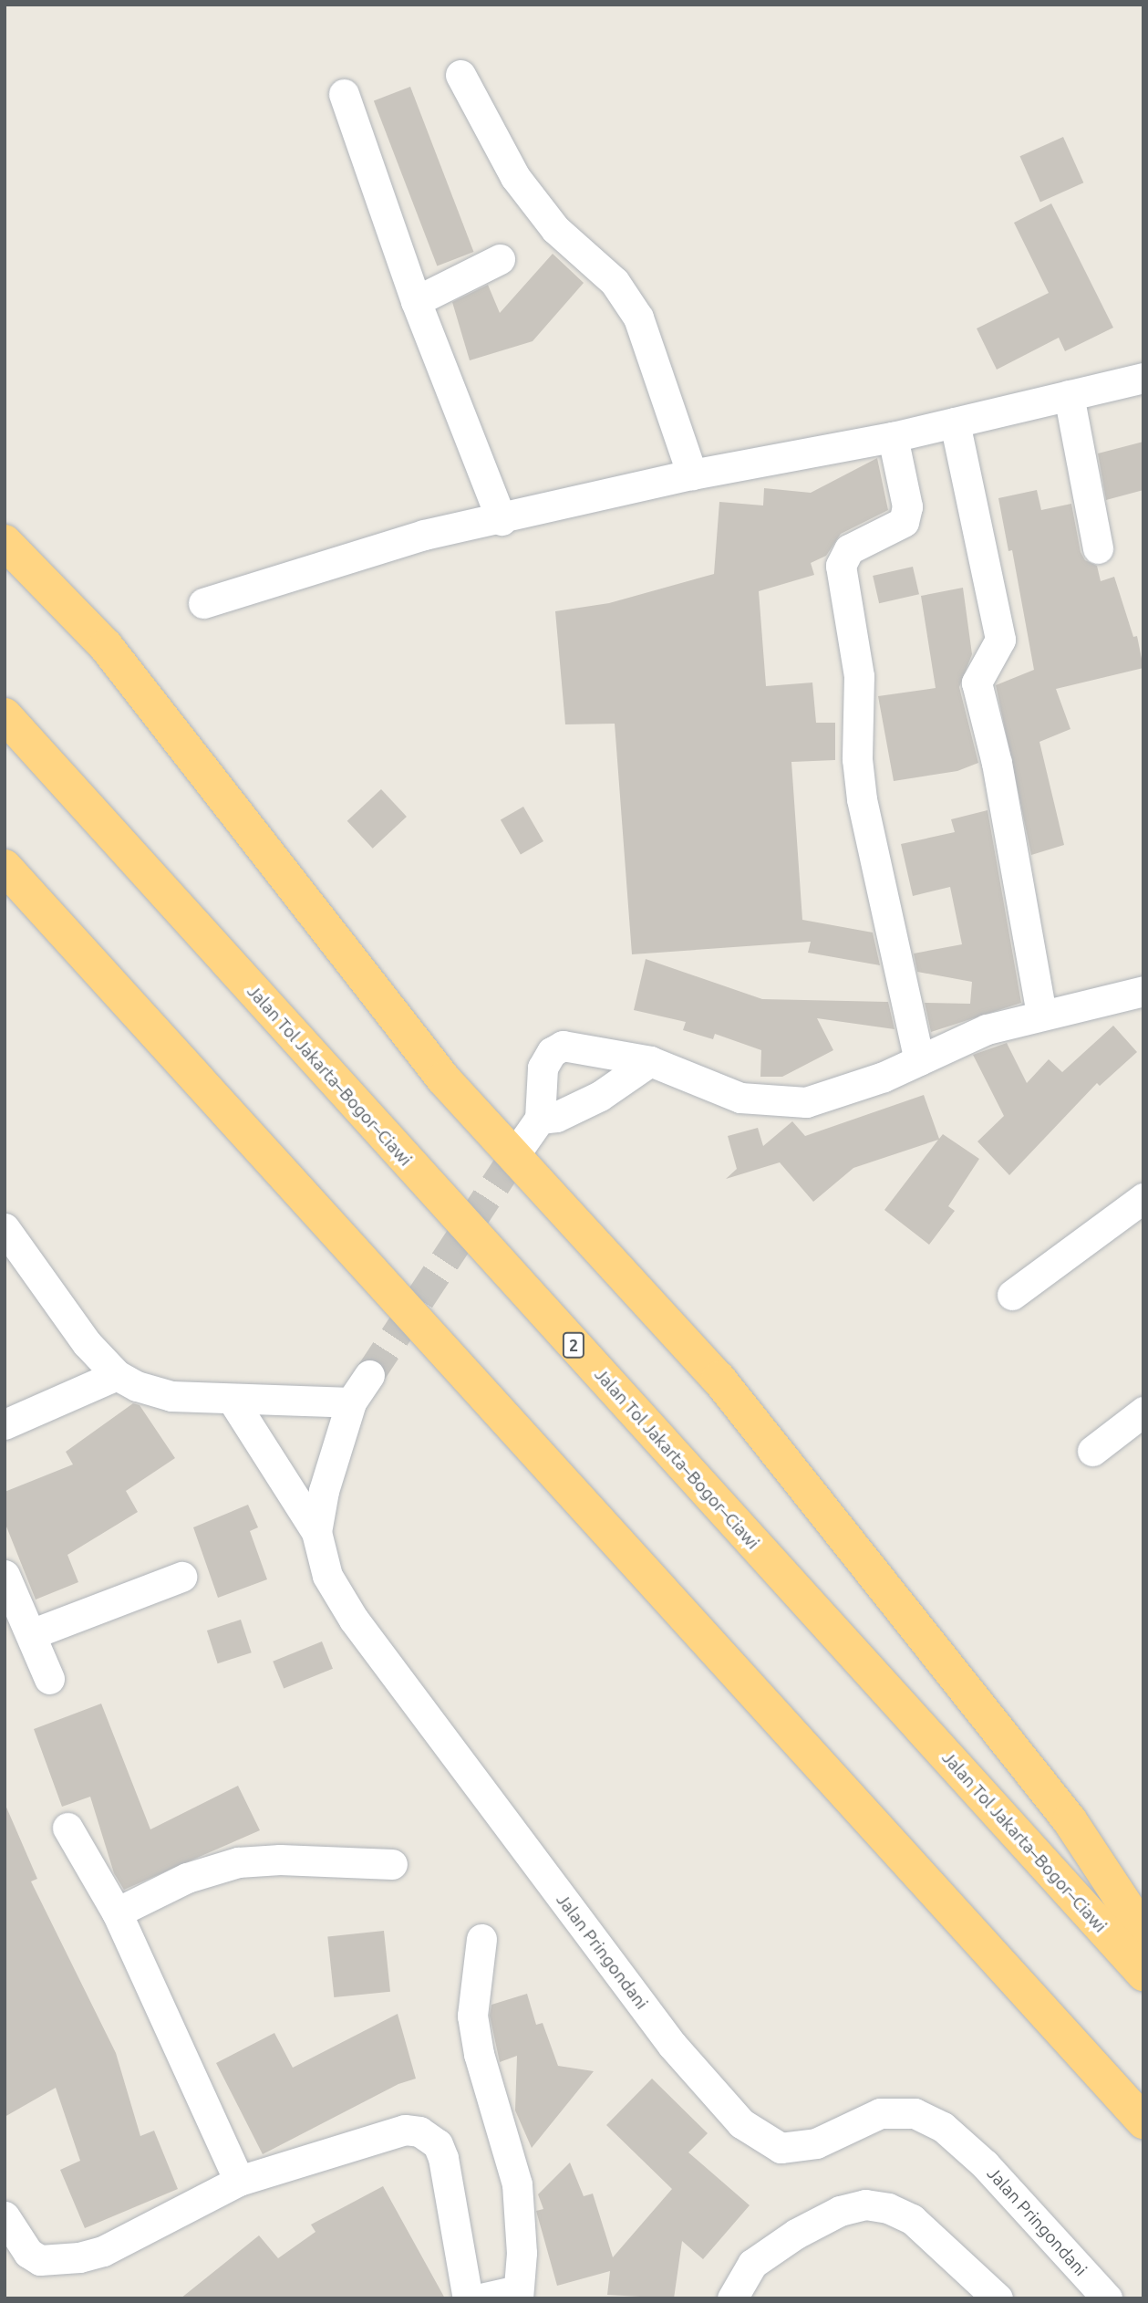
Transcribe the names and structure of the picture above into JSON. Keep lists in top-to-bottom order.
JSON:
{
  "streets": {
    "highway": ["Jalan Tol Jakarta–Bogor–Ciawi", "2"],
    "street": ["Jalan Pringondani"]
  }
}
